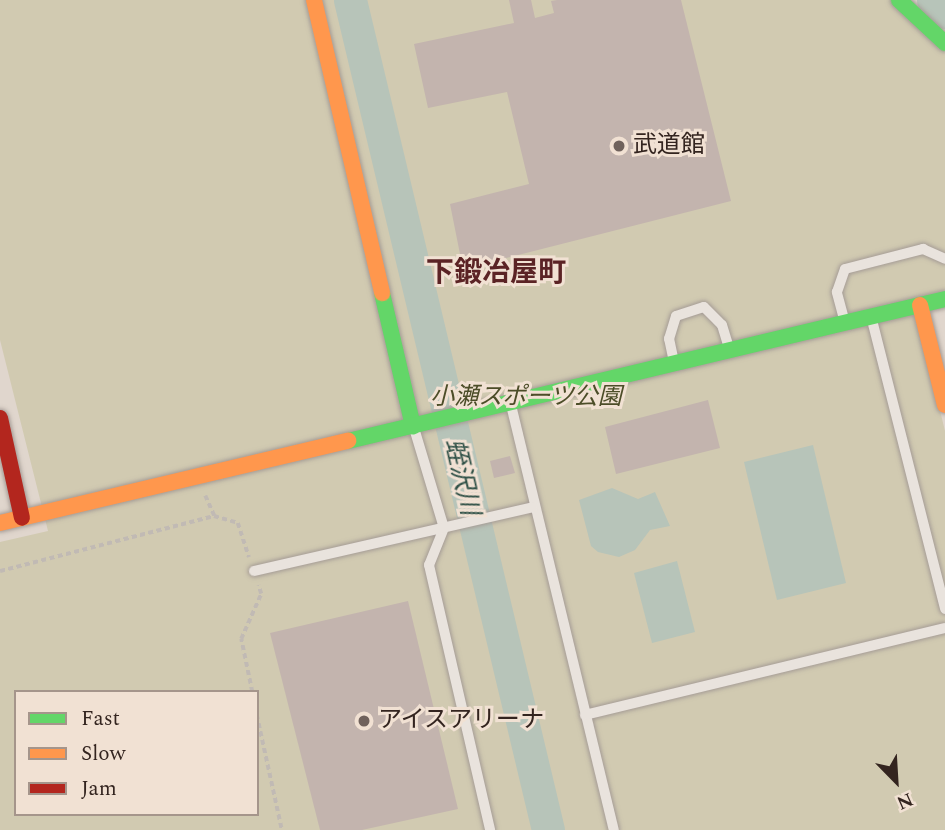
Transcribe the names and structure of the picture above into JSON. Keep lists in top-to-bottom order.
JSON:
{
  "districts": ["下鍛冶屋町"],
  "water": ["蛭沢川"],
  "parks": ["小瀬スポーツ公園"],
  "places": ["武道館", "アイスアリーナ"],
  "legend": ["Fast", "Slow", "Jam"],
  "north": "bottom right"
}
